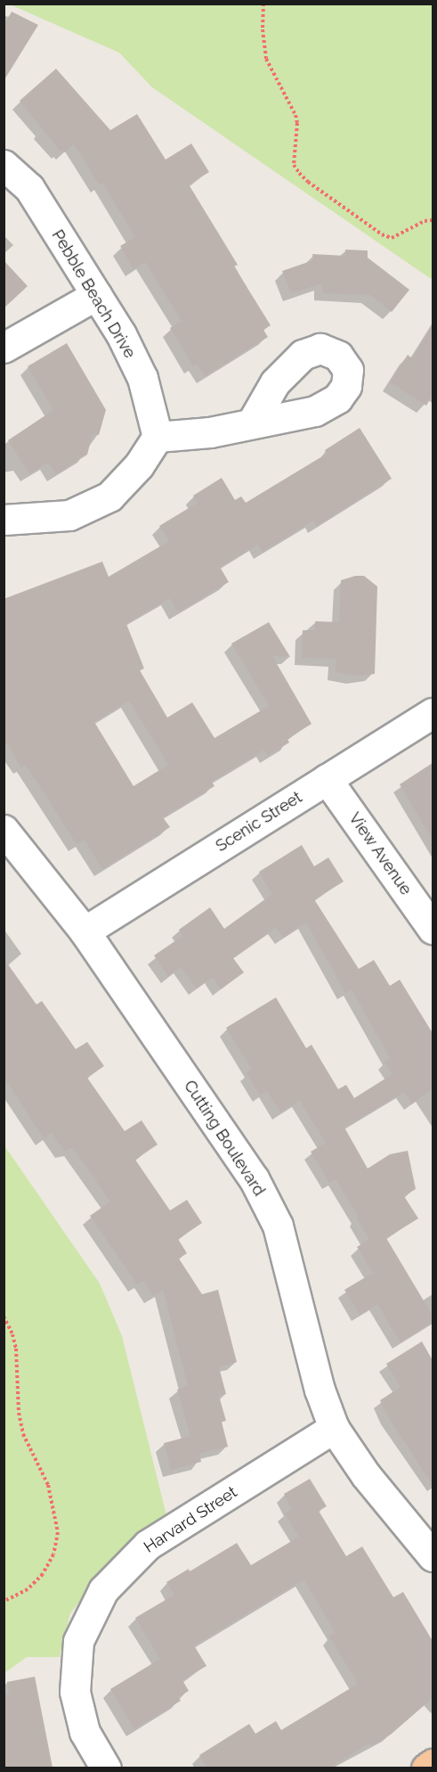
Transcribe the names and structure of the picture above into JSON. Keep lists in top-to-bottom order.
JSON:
{
  "streets": {
    "street": [
      "Pebble Beach Drive",
      "Scenic Street",
      "View Avenue",
      "Cutting Boulevard",
      "Harvard Street"
    ]
  },
  "crossings": [
    ["Scenic Street", "View Avenue"],
    ["Scenic Street", "Cutting Boulevard"],
    ["Cutting Boulevard", "Harvard Street"]
  ]
}
